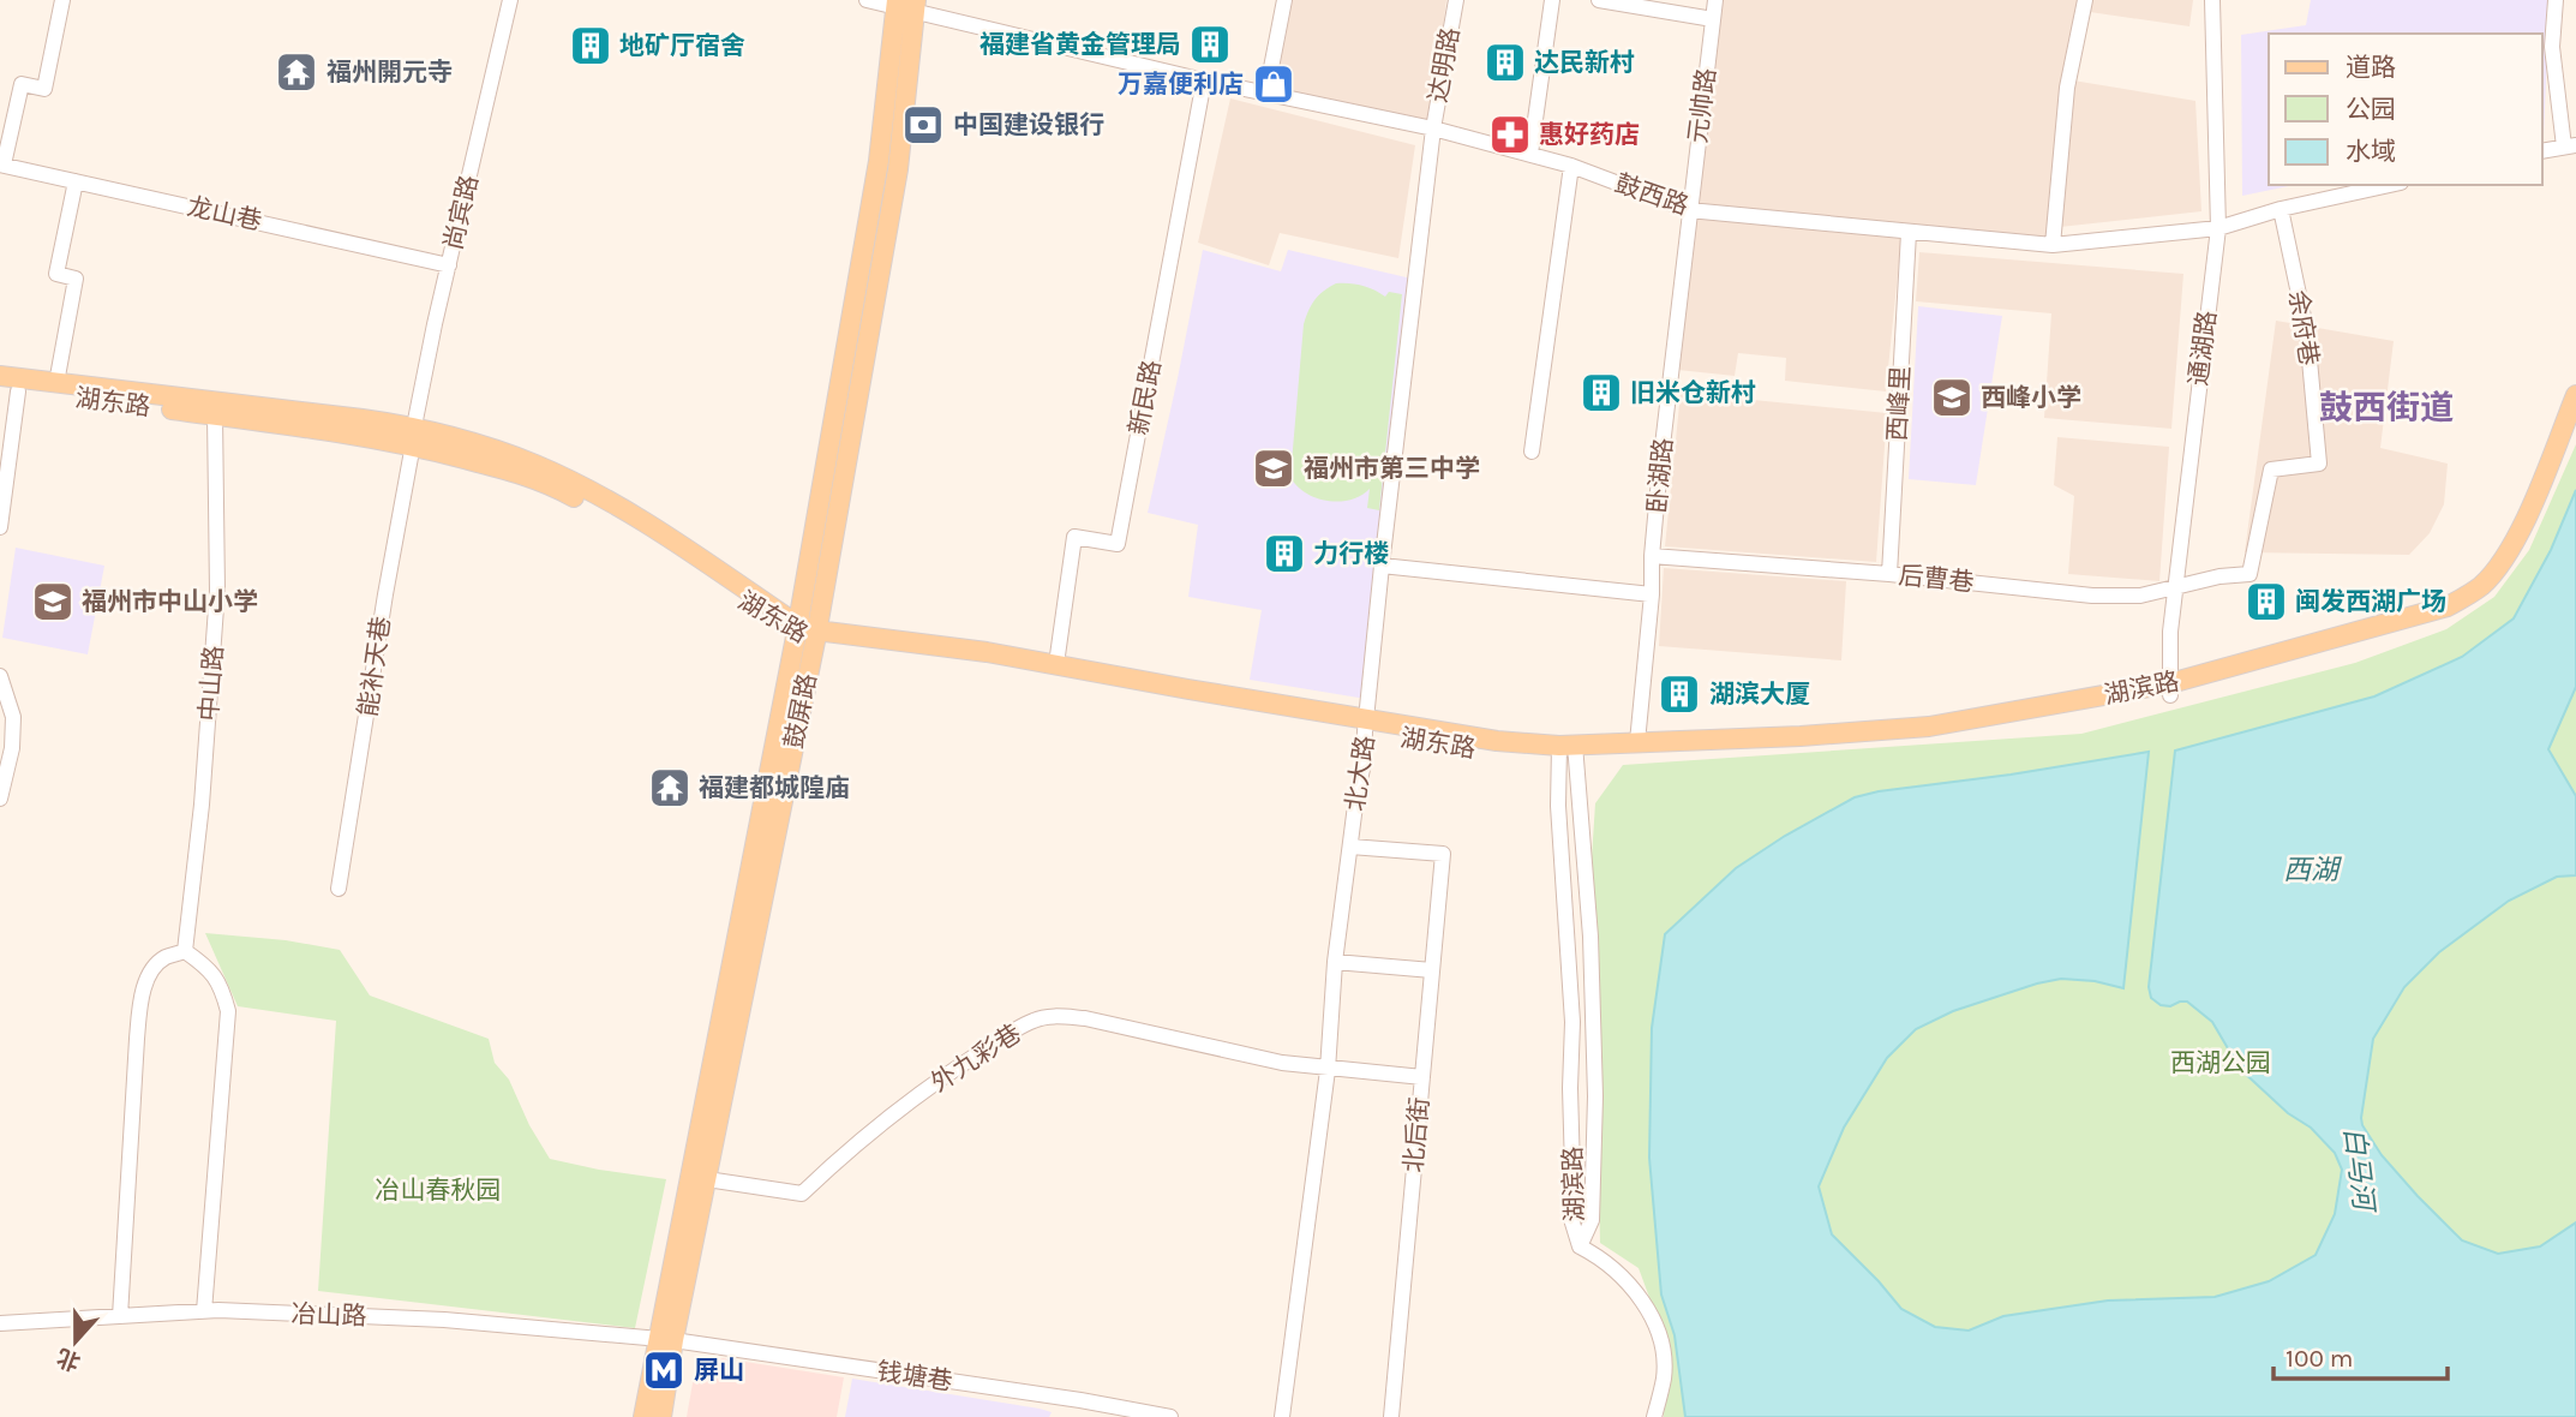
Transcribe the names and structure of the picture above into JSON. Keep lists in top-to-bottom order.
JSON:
{
  "streets": {
    "main road": ["湖东路", "湖滨路", "鼓屏路"],
    "street": [
      "达明路",
      "元帅路",
      "鼓西路",
      "尚宾路",
      "龙山巷",
      "余府巷",
      "通湖路",
      "新民路",
      "西峰里",
      "卧湖路",
      "后曹巷",
      "能补天巷",
      "中山路",
      "北大路",
      "外九彩巷",
      "北后街",
      "冶山路",
      "钱塘巷"
    ]
  },
  "crossings": [
    ["达明路", "鼓西路"],
    ["达明路", "北大路"],
    ["元帅路", "鼓西路"],
    ["元帅路", "卧湖路"],
    ["鼓西路", "余府巷"],
    ["鼓西路", "通湖路"],
    ["鼓西路", "新民路"],
    ["鼓西路", "西峰里"],
    ["鼓西路", "卧湖路"],
    ["鼓西路", "鼓屏路"],
    ["鼓西路", "北大路"],
    ["尚宾路", "龙山巷"],
    ["尚宾路", "湖东路"],
    ["尚宾路", "能补天巷"],
    ["余府巷", "后曹巷"],
    ["通湖路", "后曹巷"],
    ["通湖路", "湖滨路"],
    ["新民路", "湖东路"],
    ["湖东路", "能补天巷"],
    ["湖东路", "中山路"],
    ["湖东路", "湖滨路"],
    ["湖东路", "鼓屏路"],
    ["湖东路", "北大路"],
    ["西峰里", "后曹巷"],
    ["卧湖路", "后曹巷"],
    ["卧湖路", "湖滨路"],
    ["鼓屏路", "外九彩巷"],
    ["鼓屏路", "冶山路"],
    ["鼓屏路", "钱塘巷"],
    ["北大路", "外九彩巷"],
    ["北大路", "北后街"],
    ["冶山路", "钱塘巷"]
  ],
  "districts": ["鼓西街道"],
  "water": ["西湖", "白马河"],
  "parks": ["西湖公园", "冶山春秋园"],
  "places": {
    "building": [
      "福建省黄金管理局",
      "地矿厅宿舍",
      "达民新村",
      "旧米仓新村",
      "力行楼",
      "闽发西湖广场",
      "湖滨大厦"
    ],
    "temple": ["福州開元寺", "福建都城隍庙"],
    "shop": ["万嘉便利店"],
    "bank": ["中国建设银行"],
    "pharmacy": ["惠好药店"],
    "school or university": ["西峰小学", "福州市第三中学", "福州市中山小学"],
    "metro station": ["屏山"]
  },
  "legend": ["道路", "公园", "水域"],
  "scale_bar": "100 m",
  "north": "bottom"
}
